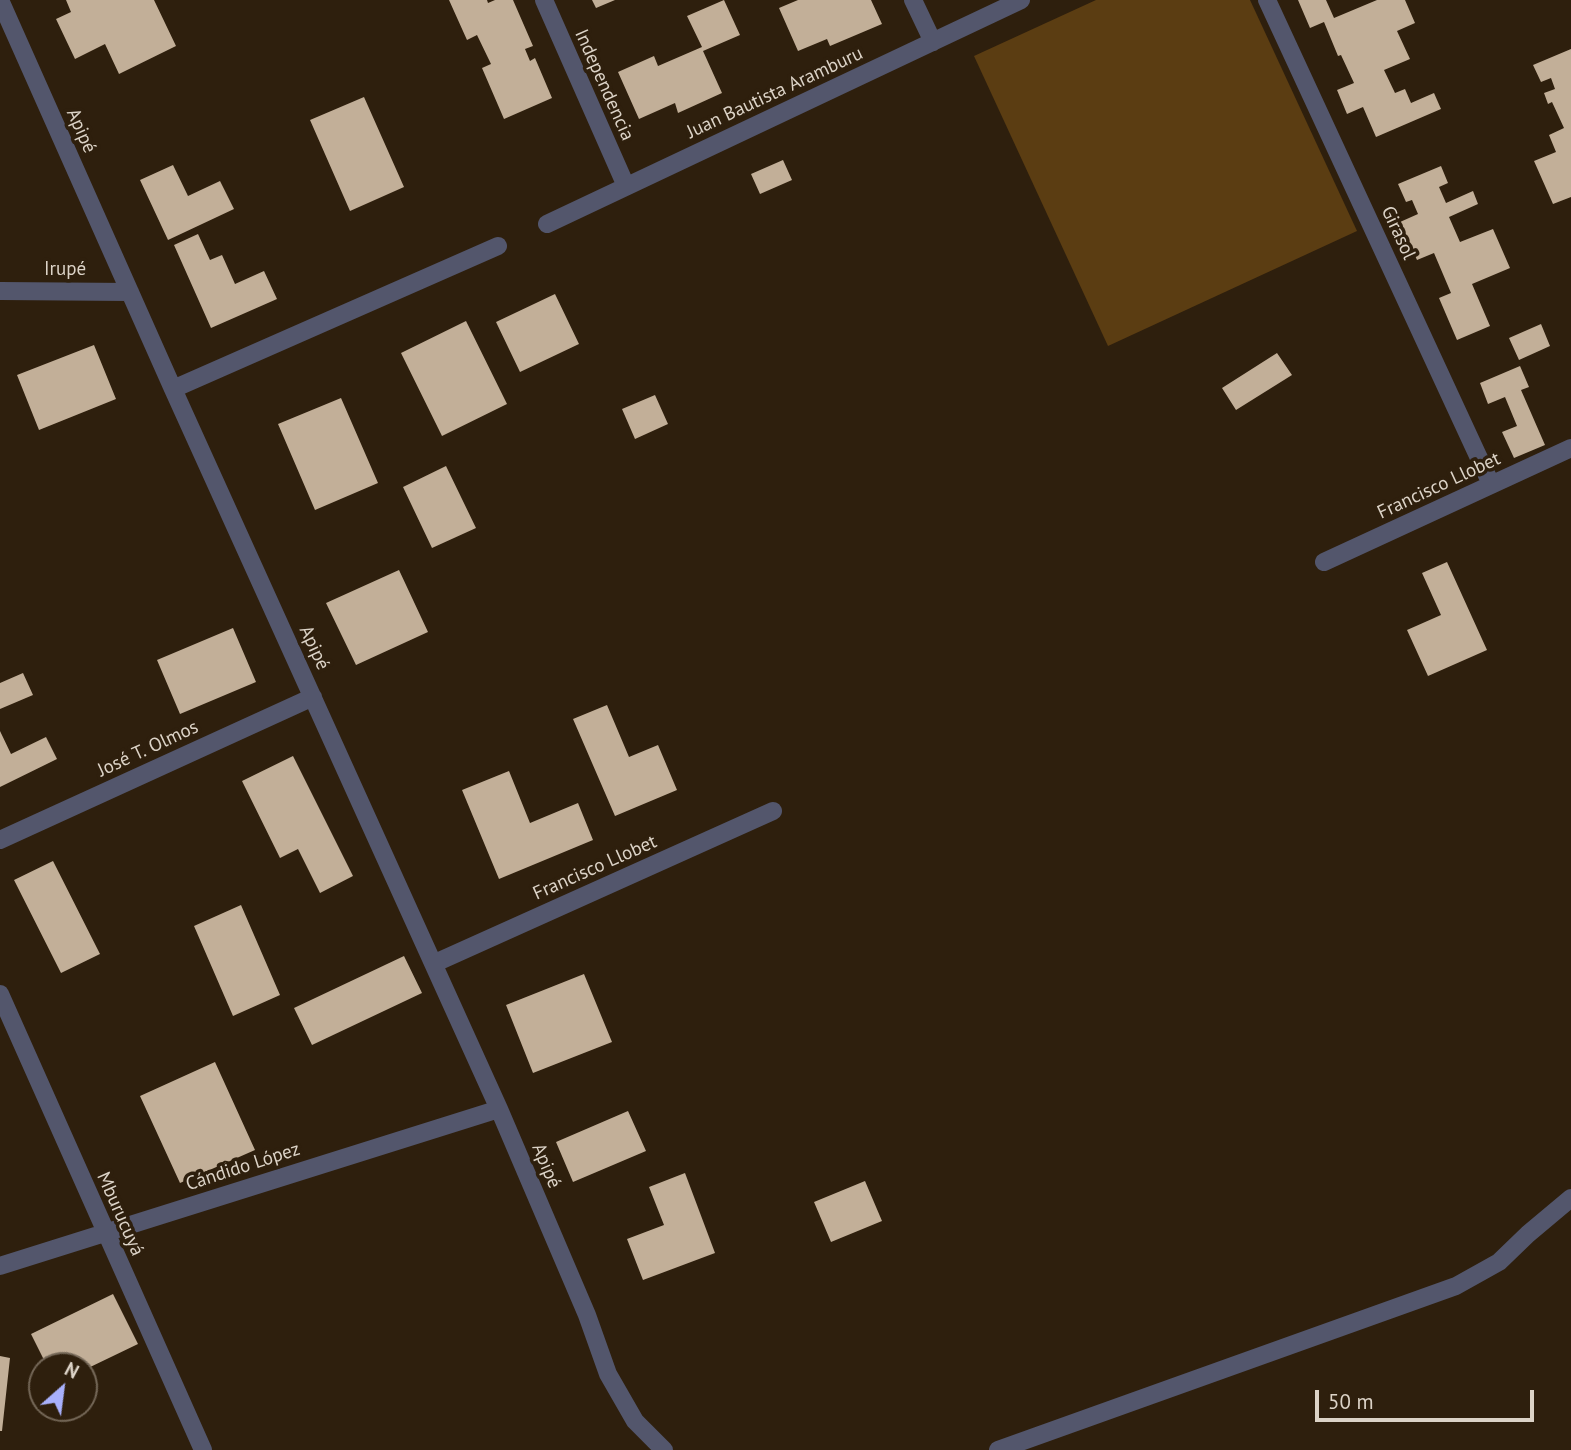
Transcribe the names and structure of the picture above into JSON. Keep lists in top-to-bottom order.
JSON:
{
  "streets": {
    "street": [
      "Independencia",
      "Juan Bautista Aramburu",
      "Apipé",
      "Girasol",
      "Irupé",
      "Francisco Llobet",
      "José T. Olmos",
      "Cándido López",
      "Mburucuyá"
    ]
  },
  "crossings": [
    ["Independencia", "Juan Bautista Aramburu"],
    ["Apipé", "Irupé"],
    ["Apipé", "Francisco Llobet"],
    ["Apipé", "José T. Olmos"],
    ["Apipé", "Cándido López"],
    ["Girasol", "Francisco Llobet"],
    ["Cándido López", "Mburucuyá"]
  ],
  "scale_bar": "50 m",
  "north": "top right"
}
